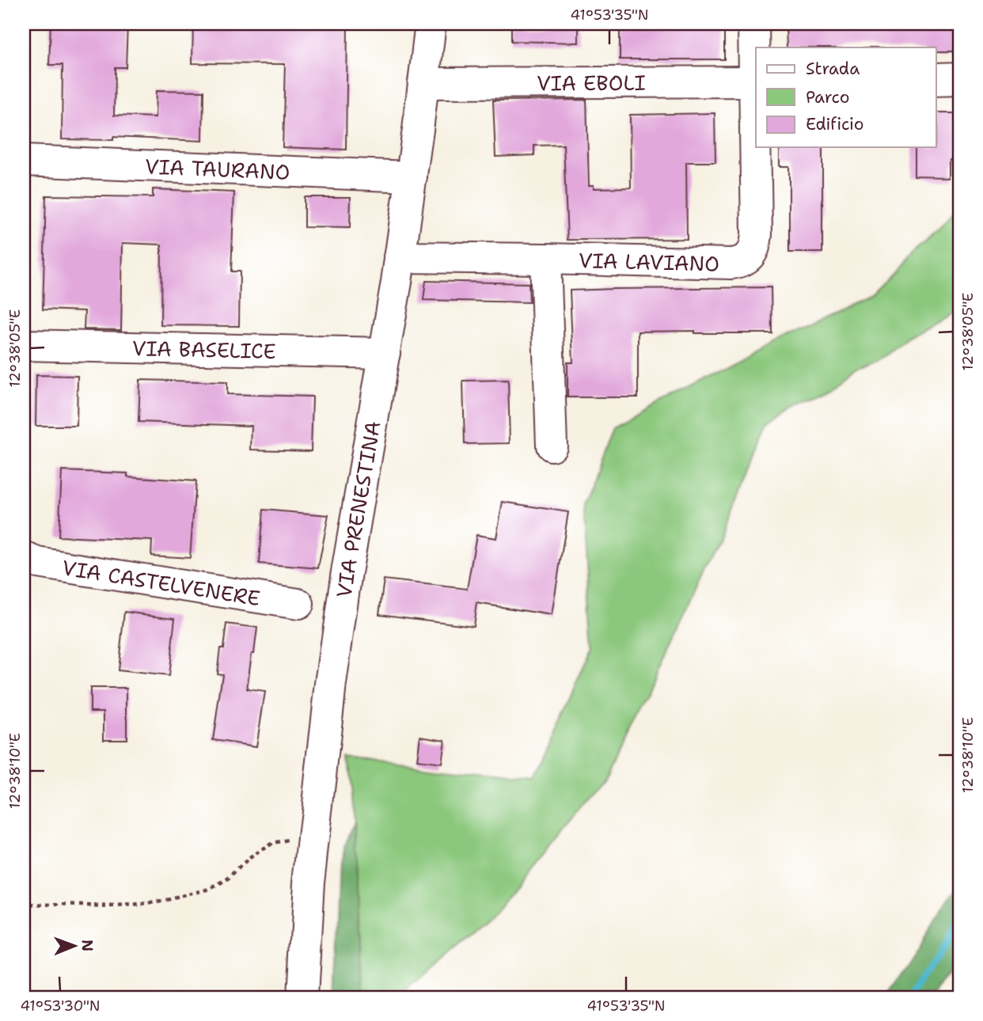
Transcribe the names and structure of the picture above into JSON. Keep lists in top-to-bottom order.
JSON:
{
  "streets": {
    "street": [
      "VIA EBOLI",
      "VIA TAURANO",
      "VIA LAVIANO",
      "VIA BASELICE",
      "VIA PRENESTINA",
      "VIA CASTELVENERE"
    ]
  },
  "crossings": [
    ["VIA EBOLI", "VIA PRENESTINA"],
    ["VIA TAURANO", "VIA PRENESTINA"],
    ["VIA LAVIANO", "VIA PRENESTINA"],
    ["VIA BASELICE", "VIA PRENESTINA"]
  ],
  "legend": ["Strada", "Parco", "Edificio"],
  "north": "right",
  "coordinates": [
    "41°53'35\"N",
    "12°38'05\"E",
    "12°38'10\"E",
    "41°53'30\"N"
  ]
}
